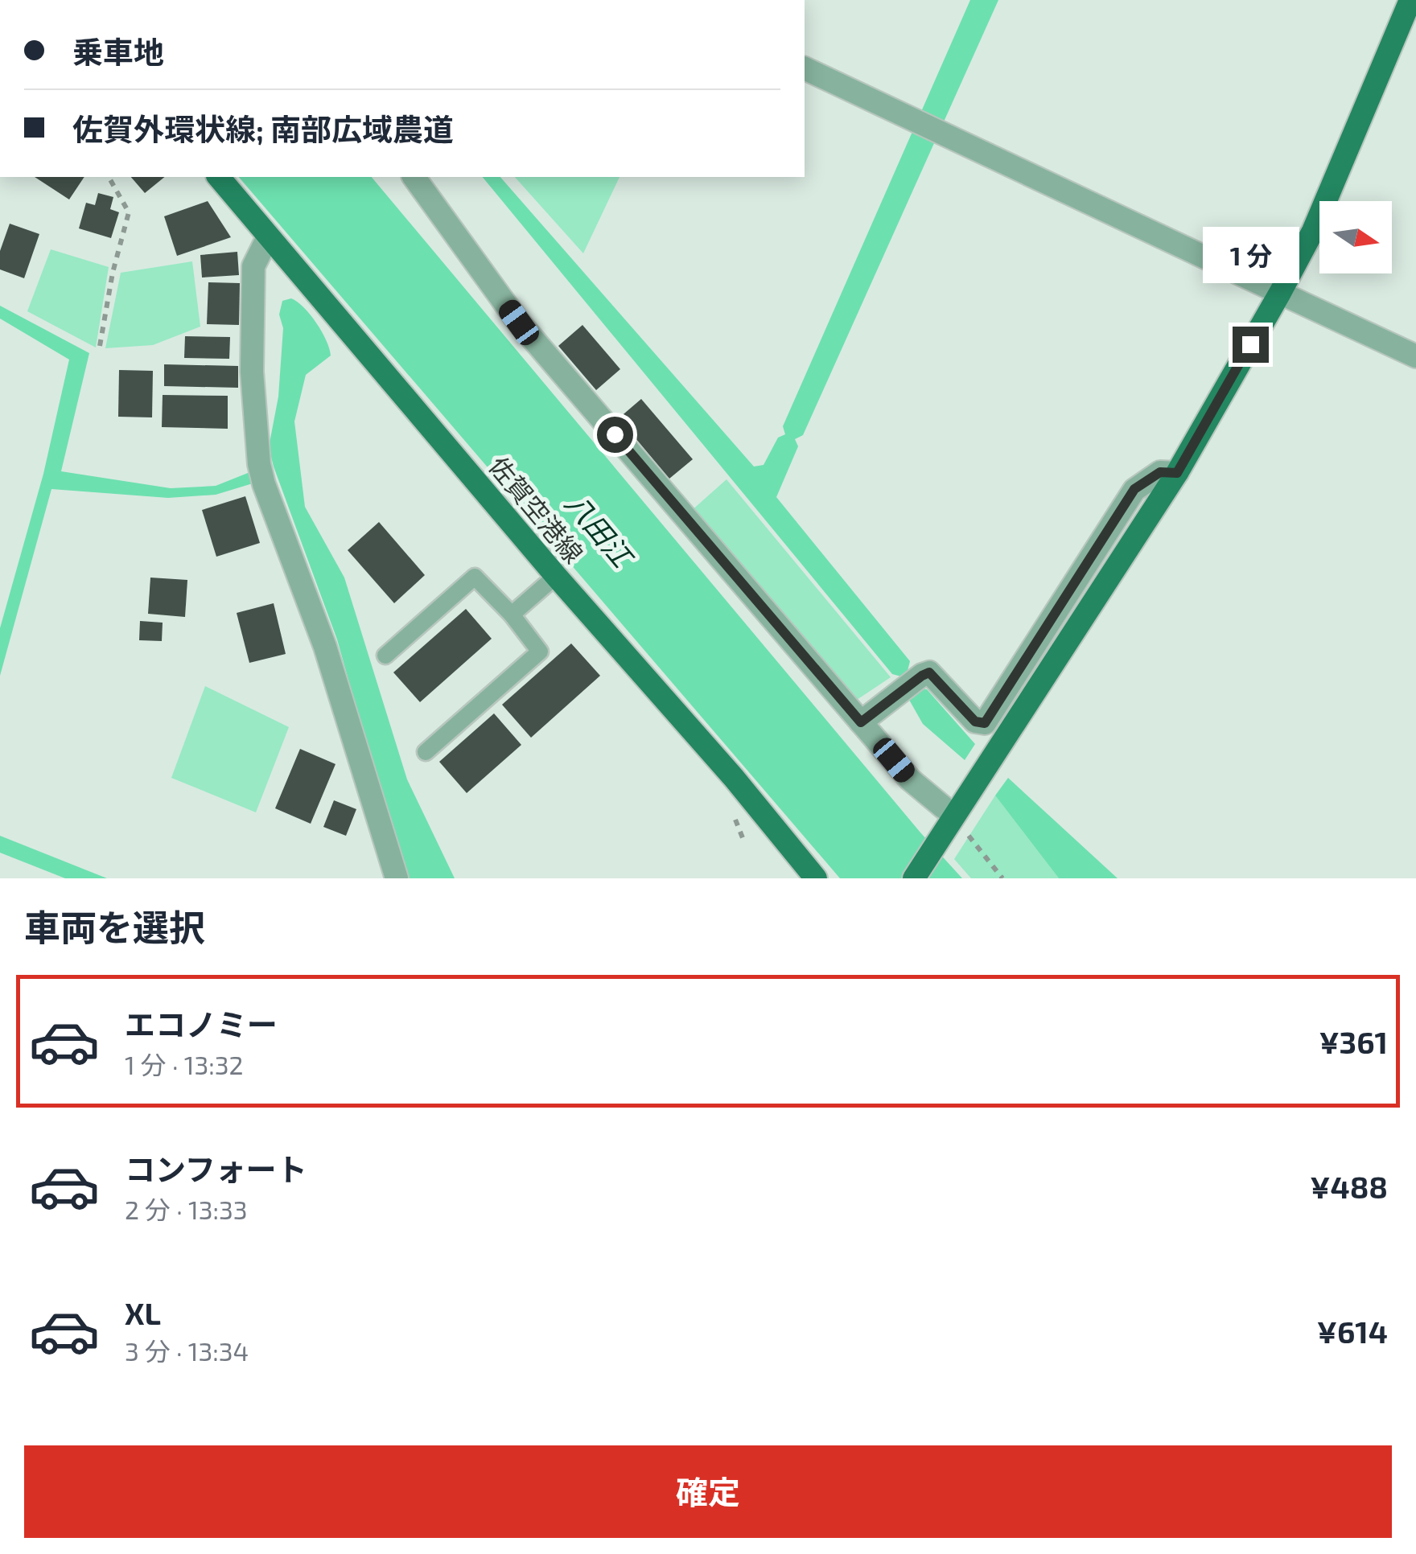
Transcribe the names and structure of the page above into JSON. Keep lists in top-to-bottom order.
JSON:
{
  "streets": {
    "main road": ["佐賀空港線"]
  },
  "water": ["八田江"],
  "north": "right",
  "page": {
    "banner": ["乗車地", "佐賀外環状線; 南部広域農道"],
    "bubble": "1 分",
    "heading": "車両を選択",
    "list": [
      {
        "name": "エコノミー",
        "note": "1 分 · 13:32",
        "value": "¥361"
      },
      {
        "name": "コンフォート",
        "note": "2 分 · 13:33",
        "value": "¥488"
      },
      {
        "name": "XL",
        "note": "3 分 · 13:34",
        "value": "¥614"
      }
    ],
    "buttons": "確定"
  }
}
